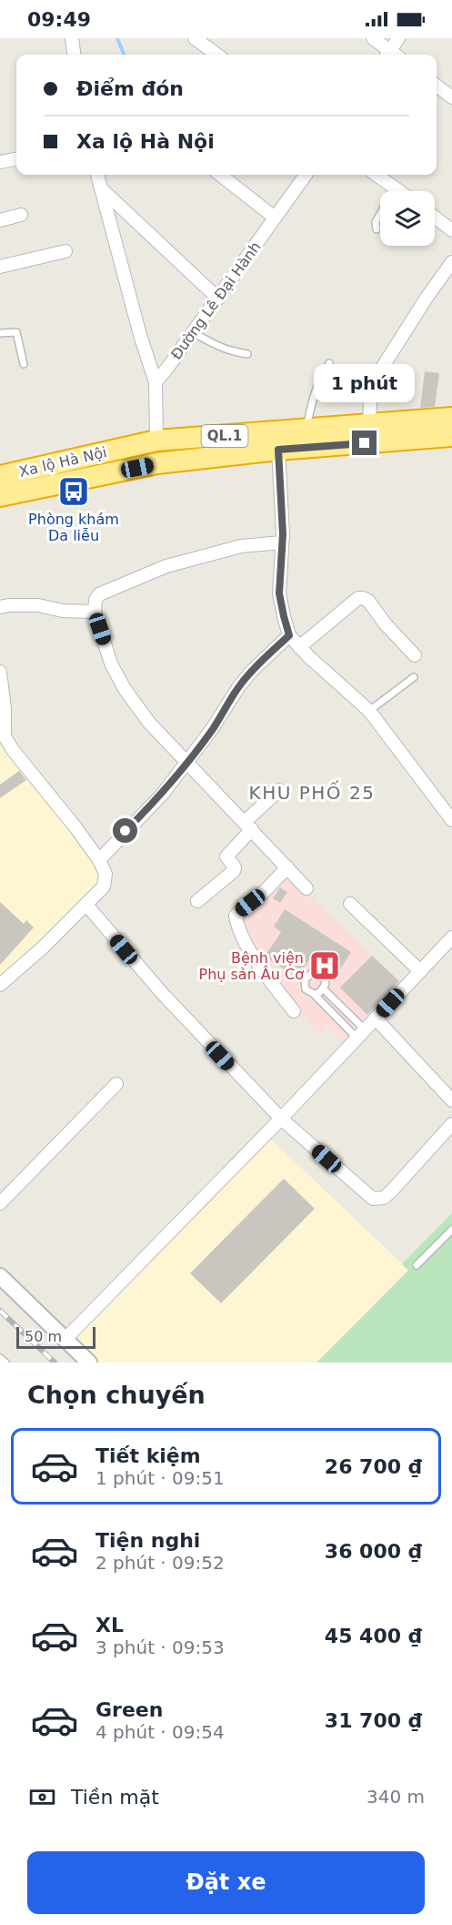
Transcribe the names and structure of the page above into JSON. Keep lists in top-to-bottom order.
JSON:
{
  "streets": {
    "highway": ["QL.1", "Xa lộ Hà Nội"],
    "street": ["Đường Lê Đại Hành"]
  },
  "districts": ["KHU PHỐ 25"],
  "places": {
    "bus stop": ["Phòng khám Da liễu"],
    "hospital": ["Bệnh viện Phụ sản Âu Cơ"]
  },
  "scale_bar": "50 m",
  "page": {
    "status": "09:49",
    "banner": ["Điểm đón", "Xa lộ Hà Nội"],
    "bubble": "1 phút",
    "scale": "50 m",
    "heading": "Chọn chuyến",
    "list": [
      {
        "name": "Tiết kiệm",
        "note": "1 phút · 09:51",
        "value": "26 700 ₫"
      },
      {
        "name": "Tiện nghi",
        "note": "2 phút · 09:52",
        "value": "36 000 ₫"
      },
      {
        "name": "XL",
        "note": "3 phút · 09:53",
        "value": "45 400 ₫"
      },
      {
        "name": "Green",
        "note": "4 phút · 09:54",
        "value": "31 700 ₫"
      }
    ],
    "pay": ["Tiền mặt", "340 m"],
    "buttons": "Đặt xe"
  }
}
